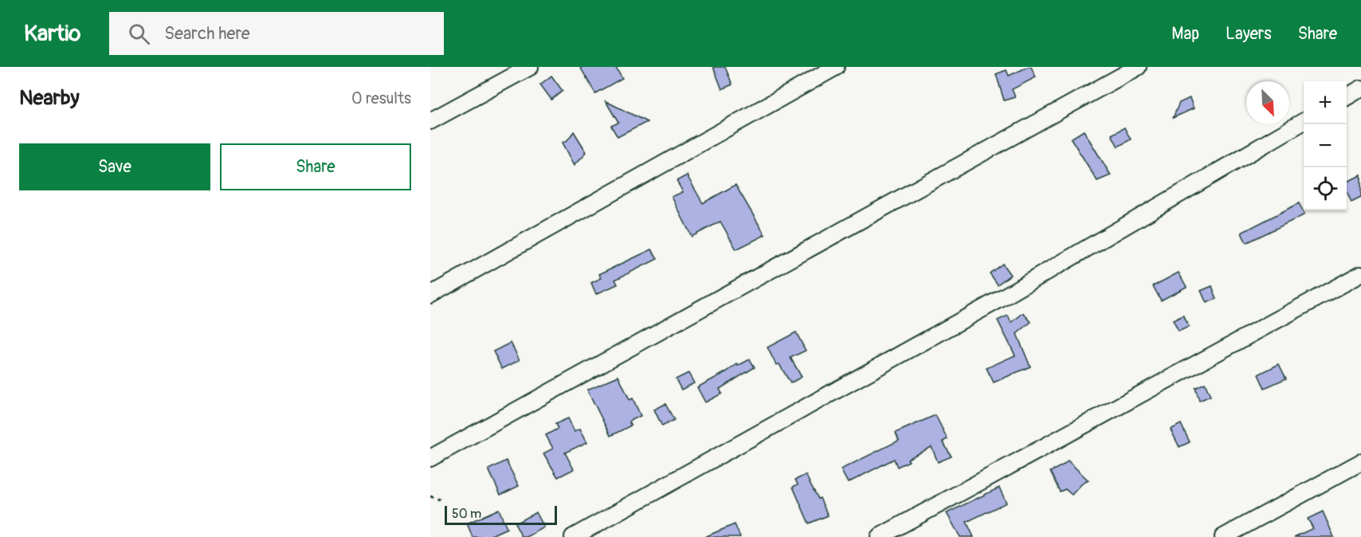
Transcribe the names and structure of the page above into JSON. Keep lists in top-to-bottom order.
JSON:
{
  "scale_bar": "50 m",
  "north": "bottom right",
  "page": {
    "header": "Kartio",
    "search": "Search here",
    "nav": ["Map", "Layers", "Share"],
    "heading": ["Nearby", "0 results"],
    "map_buttons": ["+", "−"],
    "buttons": ["Save", "Share"],
    "scale": "50 m"
  }
}
